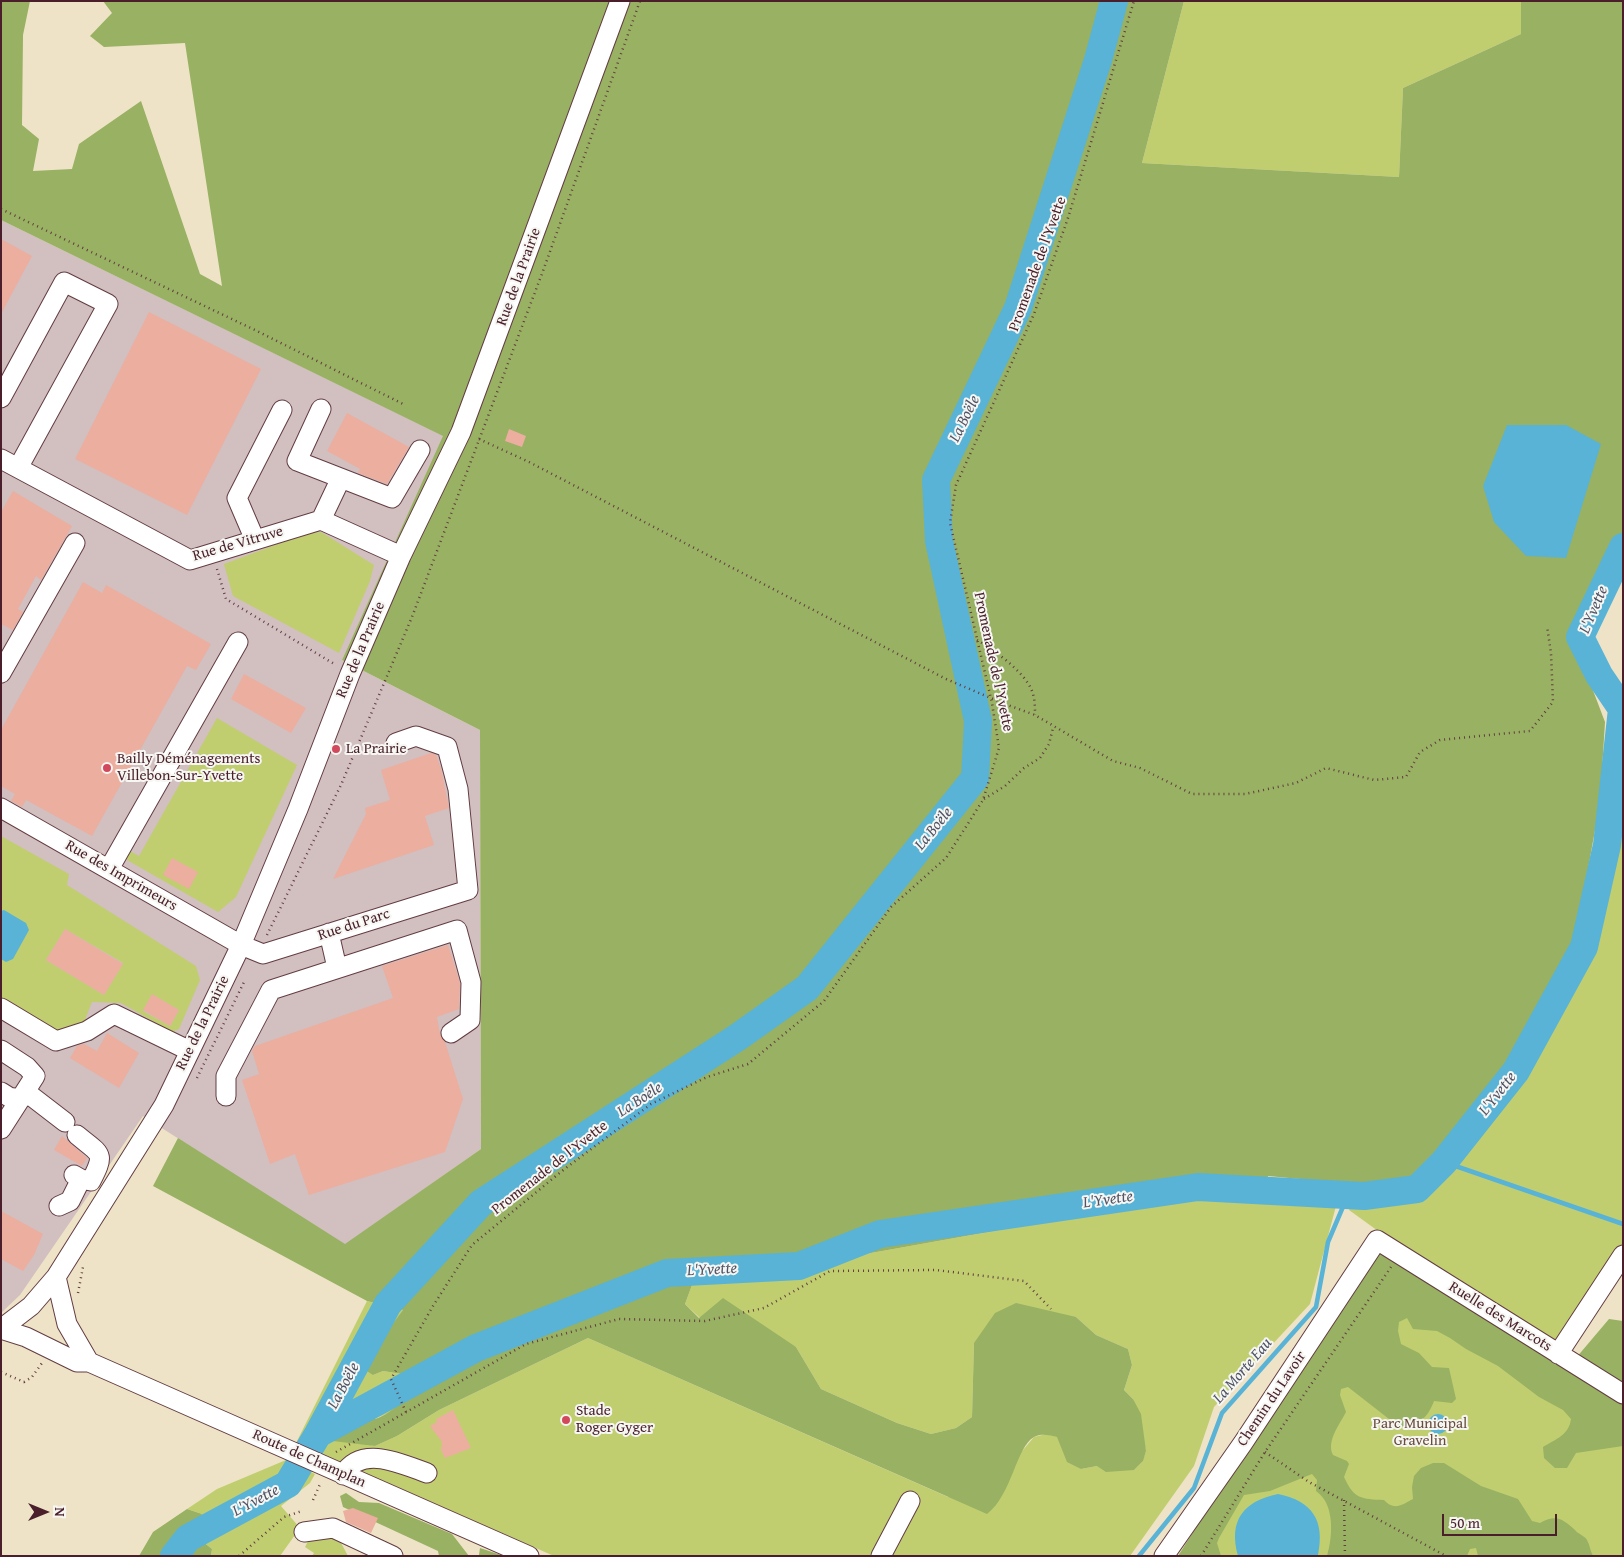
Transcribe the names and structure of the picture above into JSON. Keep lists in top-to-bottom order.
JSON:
{
  "streets": {
    "street": [
      "Rue de la Prairie",
      "Rue de Vitruve",
      "Rue des Imprimeurs",
      "Rue du Parc",
      "Ruelle des Marcots",
      "Chemin du Lavoir",
      "Route de Champlan"
    ],
    "path": ["Promenade de l'Yvette"]
  },
  "crossings": [
    ["Rue de la Prairie", "Rue des Imprimeurs"],
    ["Ruelle des Marcots", "Chemin du Lavoir"]
  ],
  "water": ["La Boële", "L'Yvette", "La Morte Eau"],
  "parks": ["Parc Municipal Gravelin"],
  "places": ["La Prairie", "Bailly Déménagements Villebon-Sur-Yvette", "Stade Roger Gyger"],
  "scale_bar": "50 m",
  "north": "right"
}
